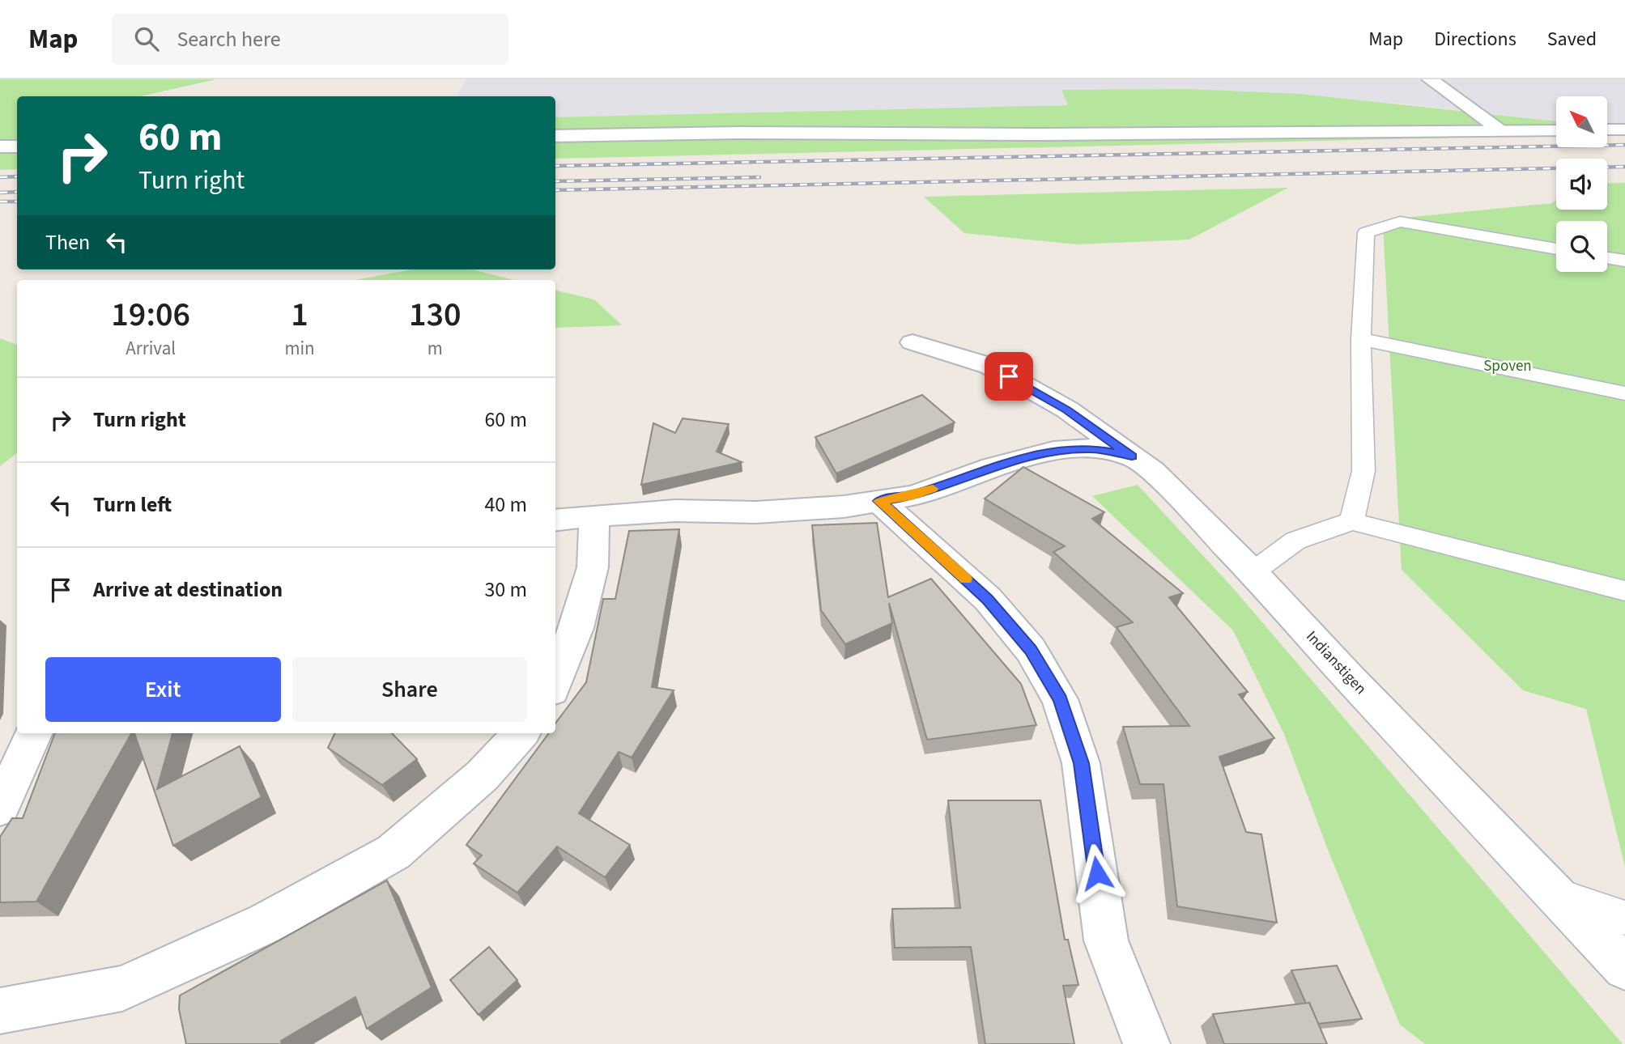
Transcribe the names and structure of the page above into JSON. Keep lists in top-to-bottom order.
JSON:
{
  "streets": {
    "street": ["Indianstigen"]
  },
  "parks": ["Spoven"],
  "north": "top left",
  "page": {
    "header": "Map",
    "search": "Search here",
    "nav": ["Map", "Directions", "Saved"],
    "turn": ["60 m", "Turn right"],
    "then": "Then",
    "eta": [
      "19:06",
      "Arrival",
      "1",
      "min",
      "130",
      "m"
    ],
    "list": [
      {
        "name": "Turn right",
        "value": "60 m"
      },
      {
        "name": "Turn left",
        "value": "40 m"
      },
      {
        "name": "Arrive at destination",
        "value": "30 m"
      }
    ],
    "buttons": ["Exit", "Share"]
  }
}
